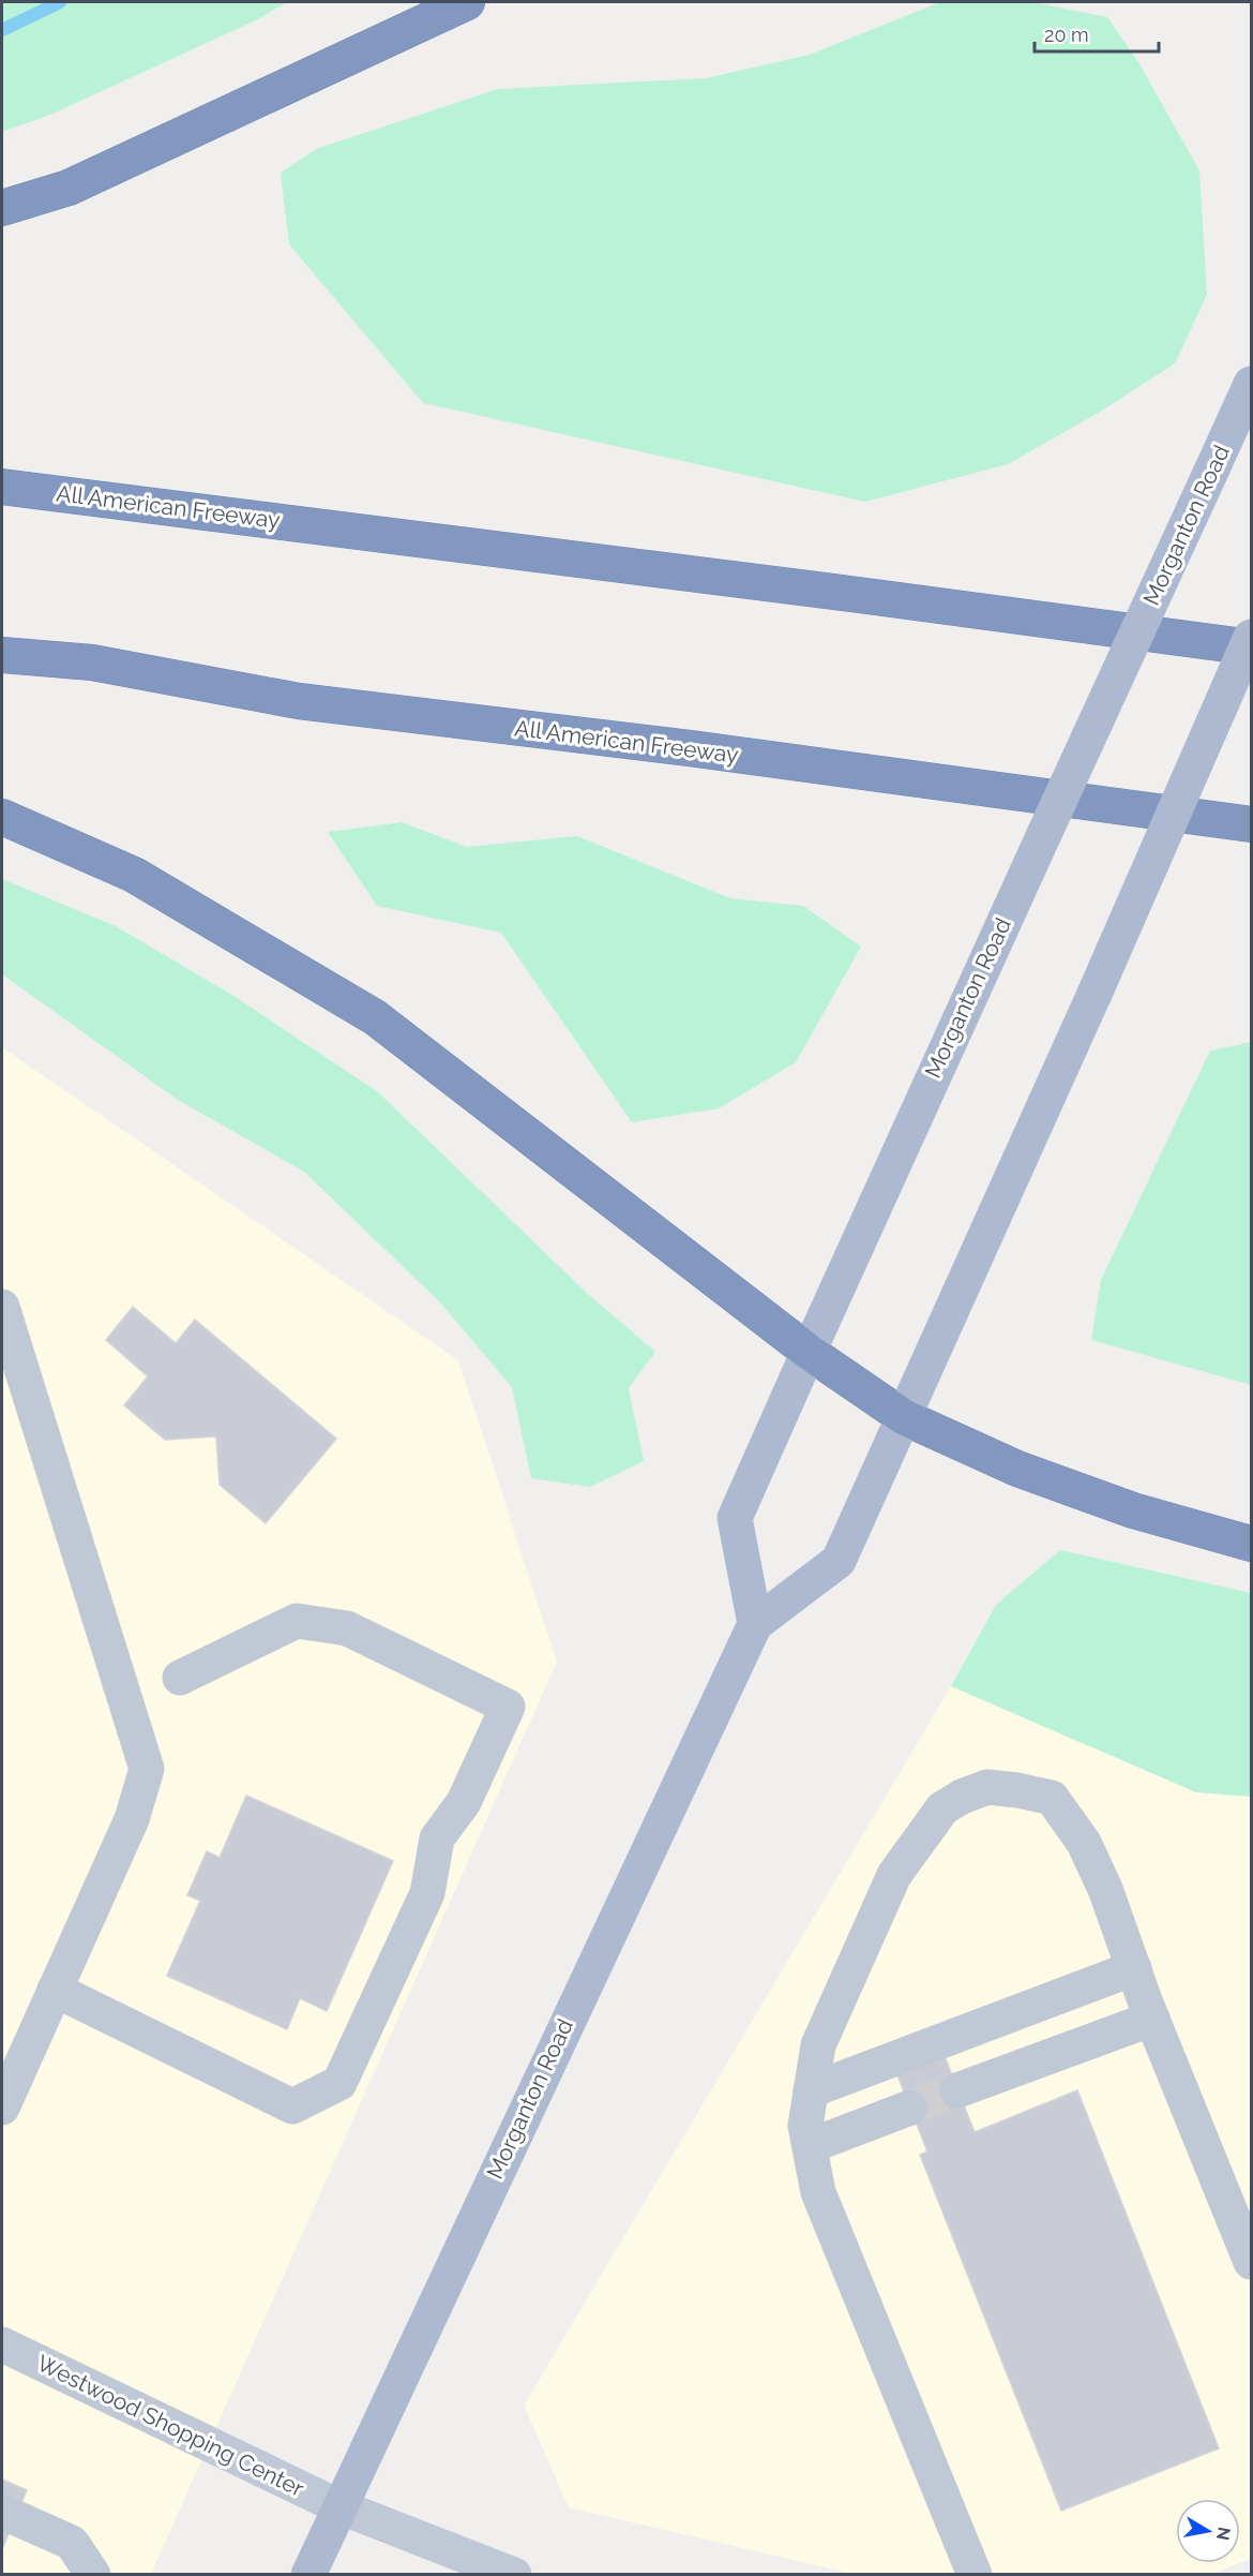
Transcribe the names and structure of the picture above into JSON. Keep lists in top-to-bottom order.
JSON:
{
  "streets": {
    "highway": ["All American Freeway"],
    "main road": ["Morganton Road"],
    "street": ["Westwood Shopping Center"]
  },
  "crossings": [
    ["Morganton Road", "Westwood Shopping Center"]
  ],
  "scale_bar": "20 m",
  "north": "right"
}
